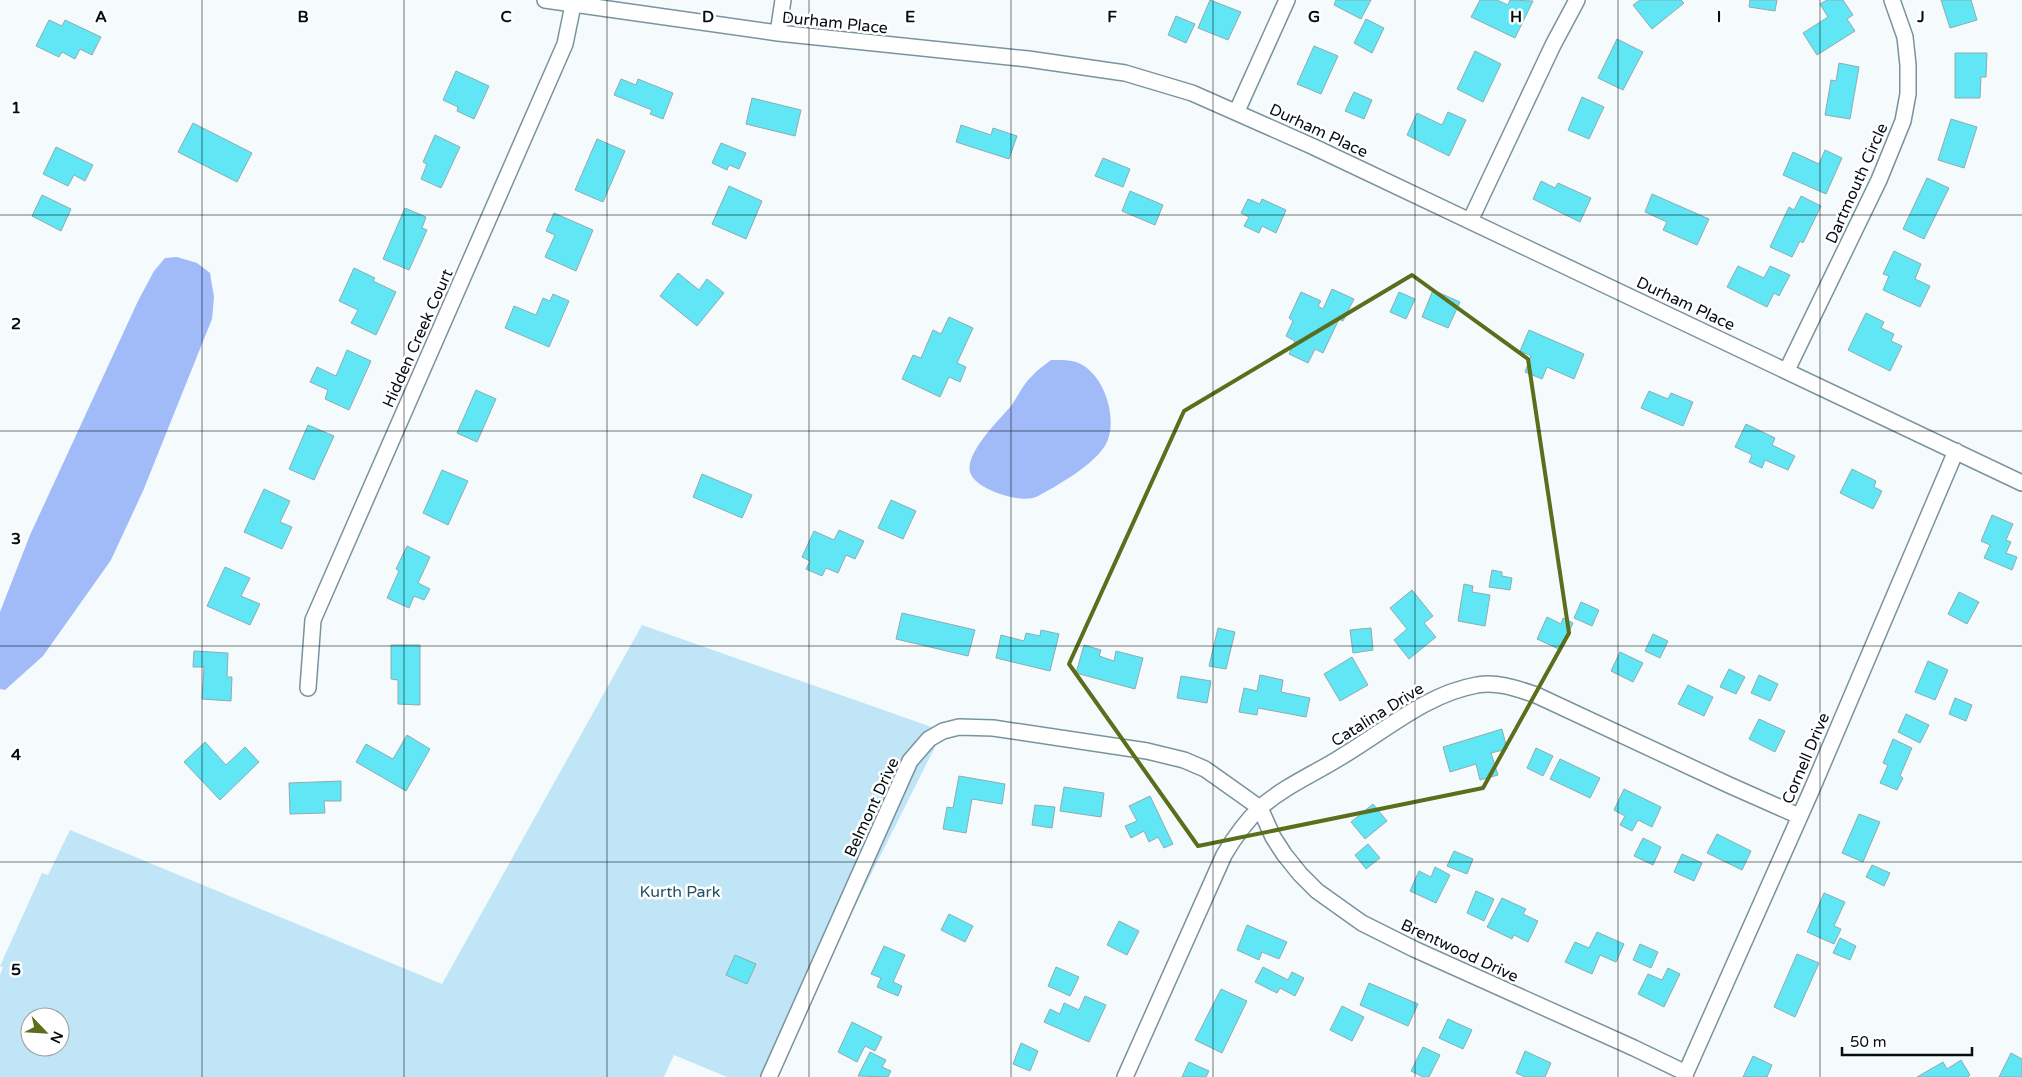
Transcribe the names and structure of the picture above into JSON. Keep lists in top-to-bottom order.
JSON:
{
  "streets": {
    "street": [
      "Durham Place",
      "Dartmouth Circle",
      "Hidden Creek Court",
      "Catalina Drive",
      "Cornell Drive",
      "Belmont Drive",
      "Brentwood Drive"
    ]
  },
  "crossings": [
    ["Durham Place", "Dartmouth Circle"],
    ["Durham Place", "Hidden Creek Court"],
    ["Durham Place", "Cornell Drive"],
    ["Catalina Drive", "Cornell Drive"],
    ["Catalina Drive", "Belmont Drive"],
    ["Catalina Drive", "Brentwood Drive"],
    ["Cornell Drive", "Brentwood Drive"],
    ["Belmont Drive", "Brentwood Drive"]
  ],
  "parks": ["Kurth Park"],
  "scale_bar": "50 m",
  "north": "bottom right",
  "grid": {
    "columns": [
      "A",
      "B",
      "C",
      "D",
      "E",
      "F",
      "G",
      "H",
      "I",
      "J"
    ],
    "rows": [
      "1",
      "2",
      "3",
      "4",
      "5"
    ]
  }
}
